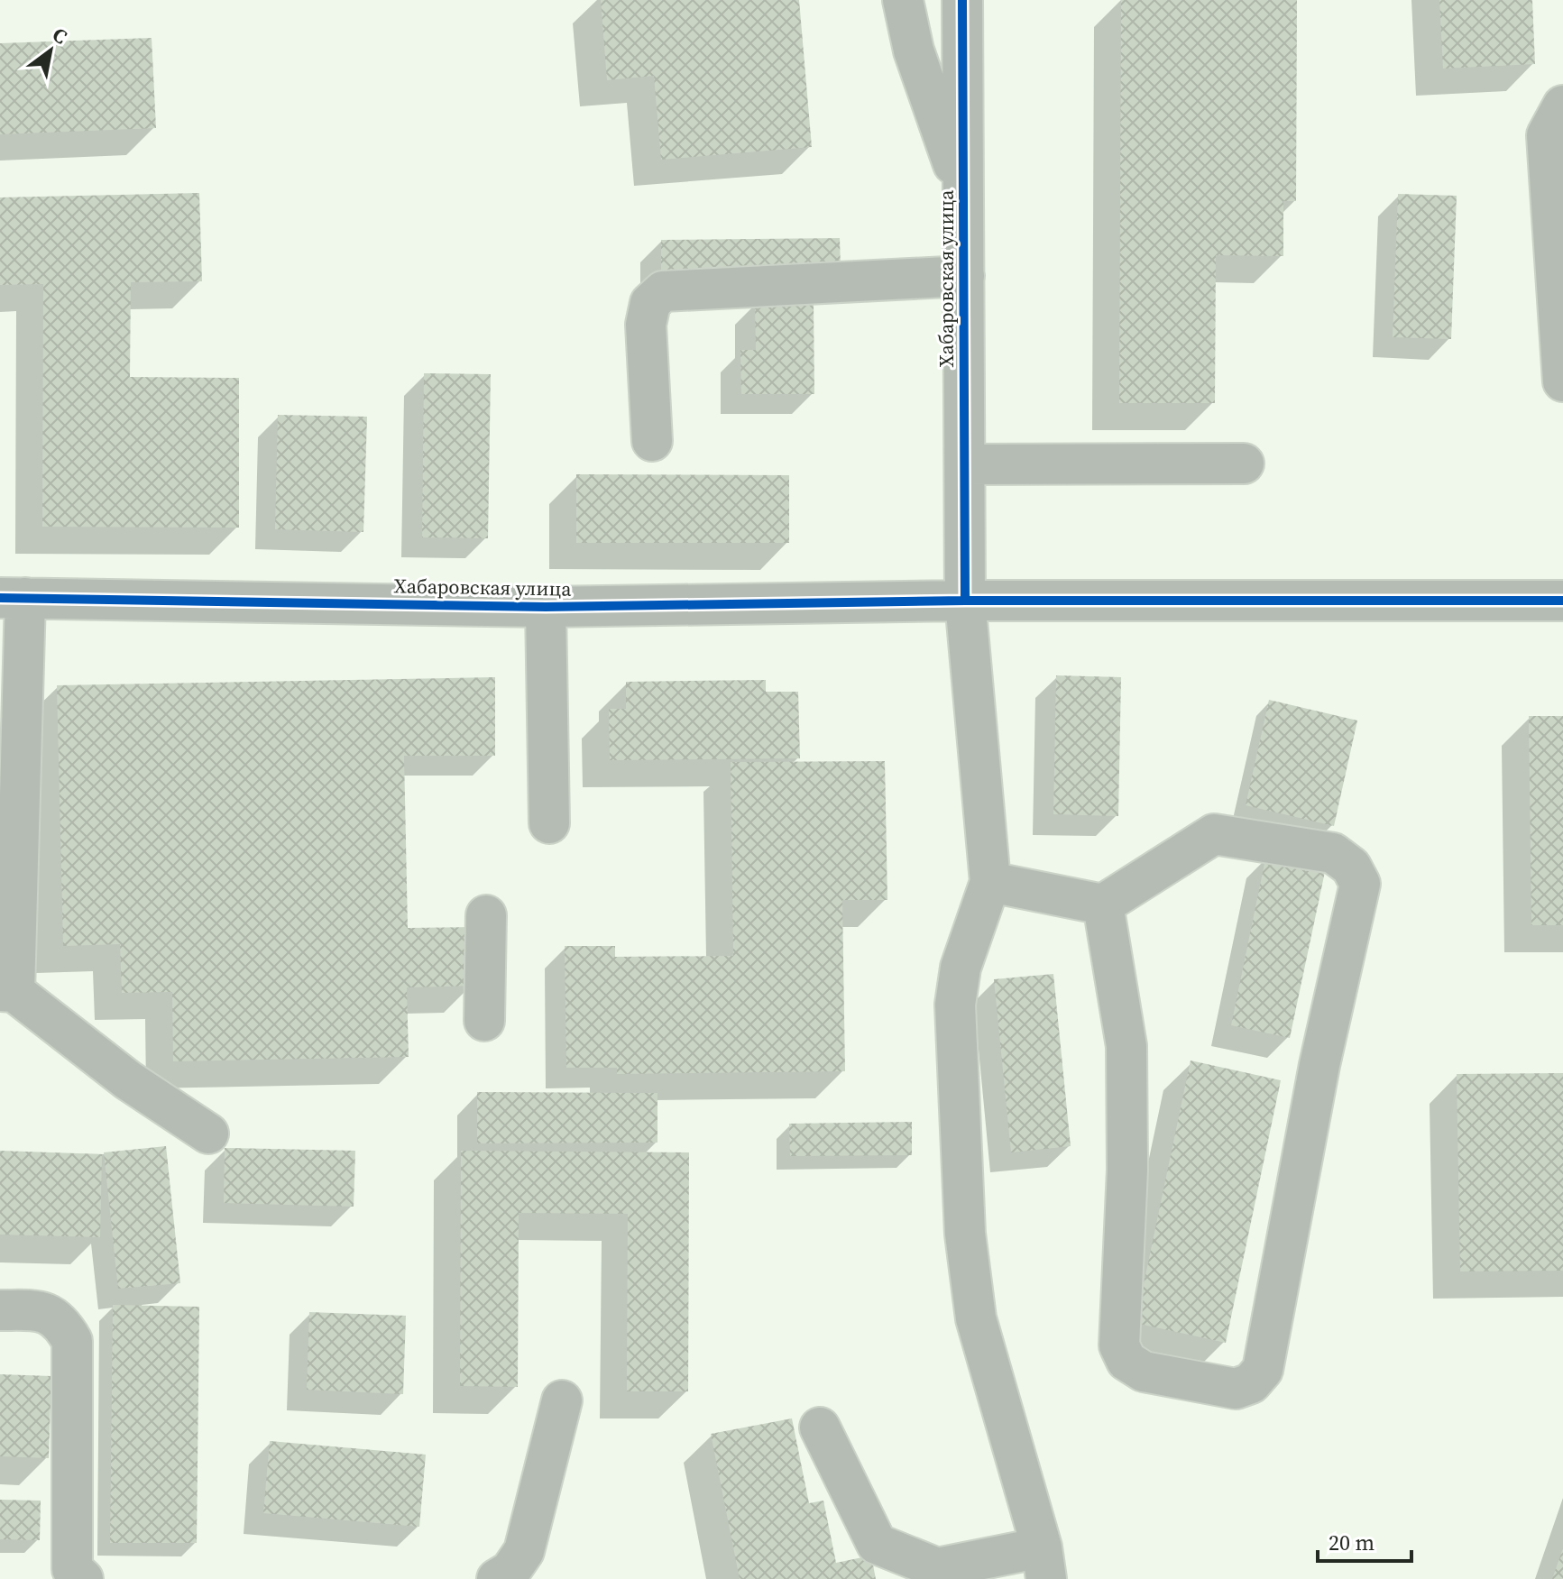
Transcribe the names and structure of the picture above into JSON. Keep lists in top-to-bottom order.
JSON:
{
  "streets": {
    "street": ["Хабаровская улица"]
  },
  "scale_bar": "20 m",
  "north": "top right"
}
